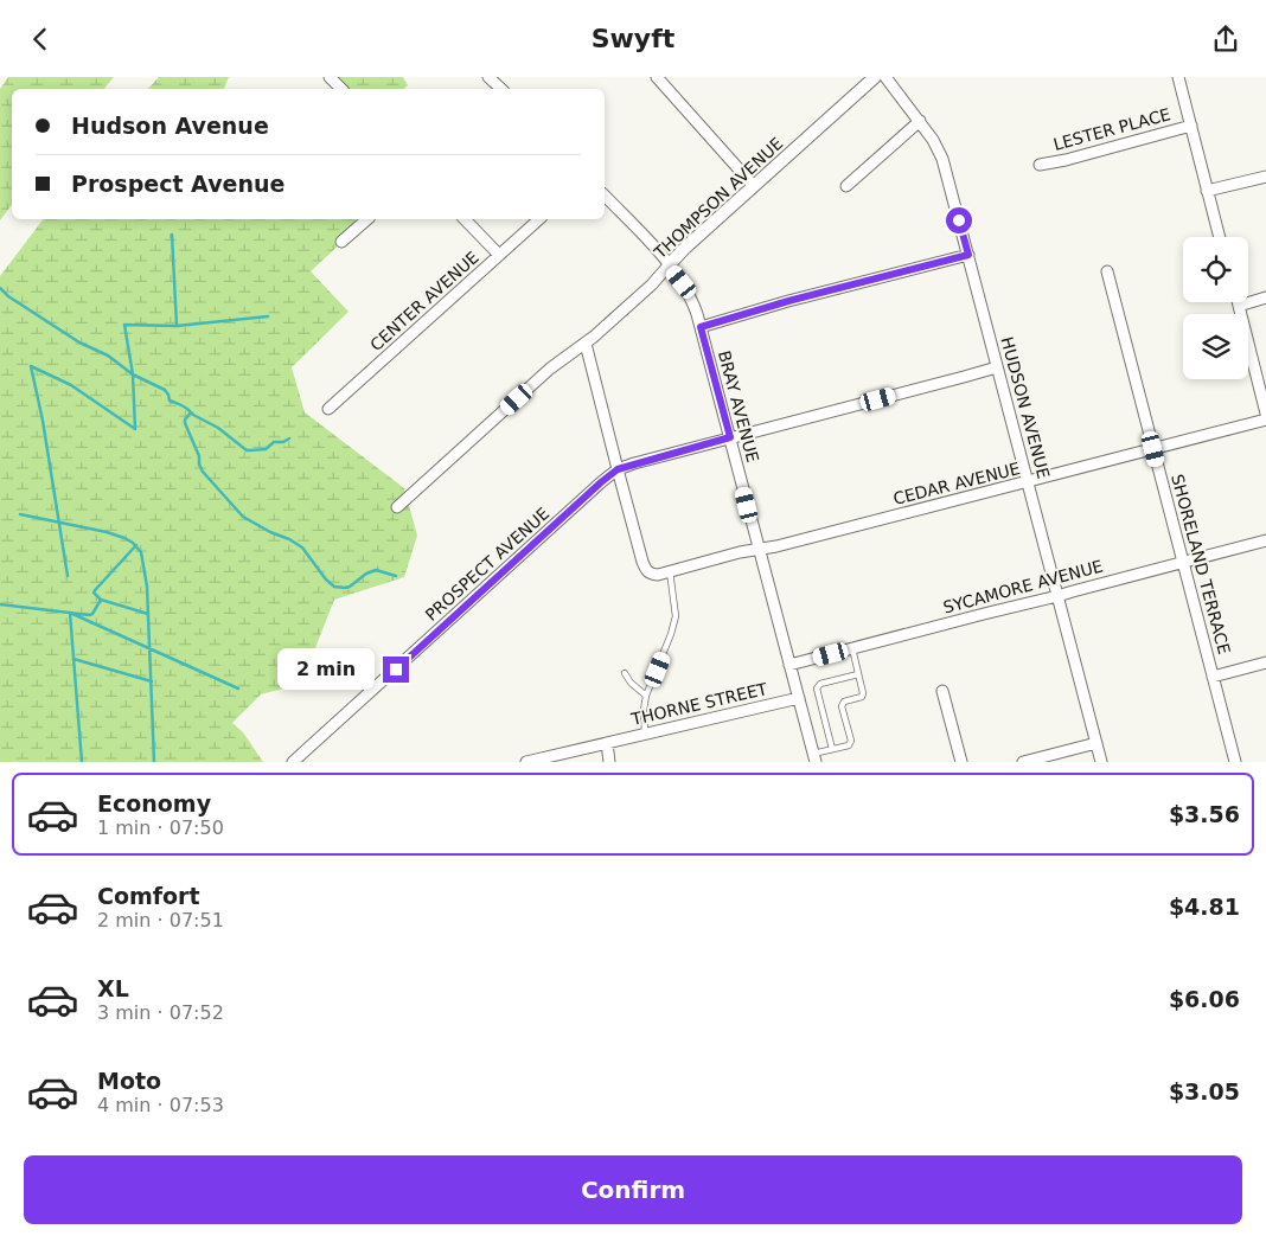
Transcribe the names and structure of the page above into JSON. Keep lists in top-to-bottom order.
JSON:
{
  "streets": {
    "street": [
      "LESTER PLACE",
      "THOMPSON AVENUE",
      "CENTER AVENUE",
      "BRAY AVENUE",
      "HUDSON AVENUE",
      "CEDAR AVENUE",
      "PROSPECT AVENUE",
      "SHORELAND TERRACE",
      "SYCAMORE AVENUE",
      "THORNE STREET"
    ]
  },
  "crossings": [
    ["THOMPSON AVENUE", "BRAY AVENUE"],
    ["BRAY AVENUE", "CEDAR AVENUE"],
    ["BRAY AVENUE", "PROSPECT AVENUE"],
    ["BRAY AVENUE", "SYCAMORE AVENUE"],
    ["BRAY AVENUE", "THORNE STREET"],
    ["HUDSON AVENUE", "CEDAR AVENUE"],
    ["HUDSON AVENUE", "PROSPECT AVENUE"],
    ["HUDSON AVENUE", "SYCAMORE AVENUE"],
    ["CEDAR AVENUE", "PROSPECT AVENUE"],
    ["CEDAR AVENUE", "SHORELAND TERRACE"],
    ["SHORELAND TERRACE", "SYCAMORE AVENUE"]
  ],
  "page": {
    "header": "Swyft",
    "banner": ["Hudson Avenue", "Prospect Avenue"],
    "bubble": "2 min",
    "list": [
      {
        "name": "Economy",
        "note": "1 min · 07:50",
        "value": "$3.56"
      },
      {
        "name": "Comfort",
        "note": "2 min · 07:51",
        "value": "$4.81"
      },
      {
        "name": "XL",
        "note": "3 min · 07:52",
        "value": "$6.06"
      },
      {
        "name": "Moto",
        "note": "4 min · 07:53",
        "value": "$3.05"
      }
    ],
    "buttons": "Confirm"
  }
}
